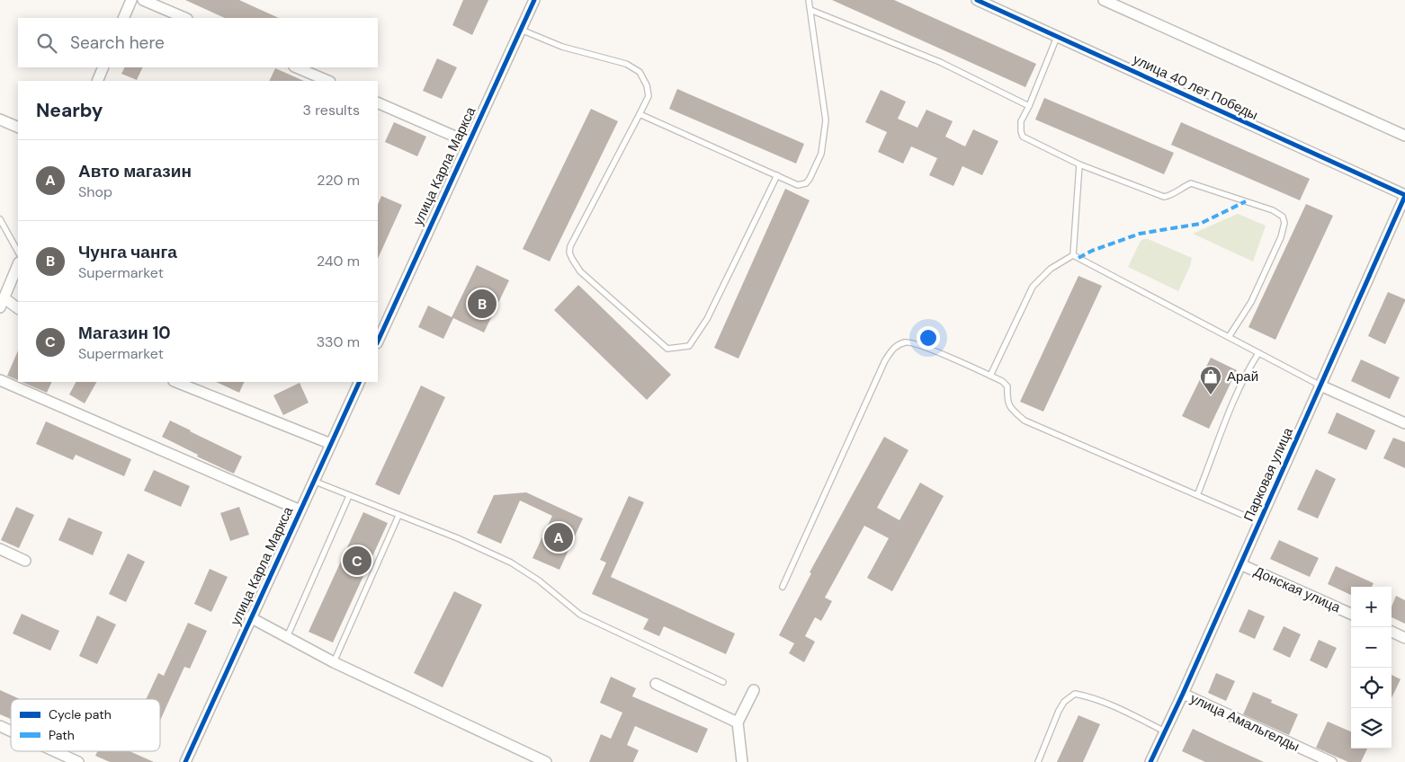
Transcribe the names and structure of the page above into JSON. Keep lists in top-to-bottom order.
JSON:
{
  "streets": {
    "street": [
      "улица 40 лет Победы",
      "улица Карла Маркса",
      "Парковая улица",
      "Донская улица",
      "улица Амальгелды"
    ]
  },
  "crossings": [
    ["улица 40 лет Победы", "Парковая улица"],
    ["Парковая улица", "Донская улица"],
    ["Парковая улица", "улица Амальгелды"]
  ],
  "places": {
    "shop": ["Арай"]
  },
  "legend": ["Cycle path", "Path"],
  "page": {
    "search": "Search here",
    "heading": ["Nearby", "3 results"],
    "list": [
      {
        "mark": "A",
        "name": "Авто магазин",
        "note": "Shop",
        "value": "220 m"
      },
      {
        "mark": "B",
        "name": "Чунга чанга",
        "note": "Supermarket",
        "value": "240 m"
      },
      {
        "mark": "C",
        "name": "Магазин 10",
        "note": "Supermarket",
        "value": "330 m"
      }
    ],
    "pins": ["B", "A", "C"],
    "map_buttons": ["+", "−"]
  }
}
